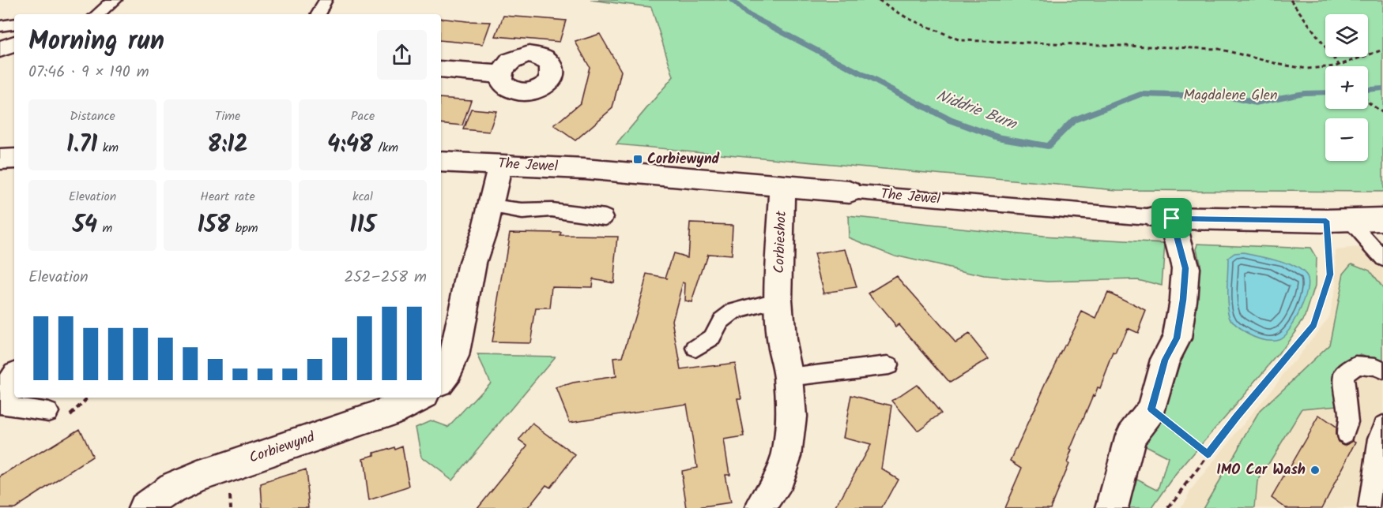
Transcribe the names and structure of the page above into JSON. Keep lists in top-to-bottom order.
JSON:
{
  "streets": {
    "street": ["The Jewel", "Corbieshot", "Corbiewynd"]
  },
  "crossings": [
    ["The Jewel", "Corbieshot"]
  ],
  "water": ["Niddrie Burn"],
  "parks": ["Magdalene Glen"],
  "places": {
    "transit": ["Corbiewynd"],
    "other": ["IMO Car Wash"]
  },
  "page": {
    "map_buttons": ["+", "−"],
    "heading": ["Morning run", "07:46 · 9 × 190 m"],
    "stats": [
      ["Distance", "1.71 km"],
      ["Time", "8:12"],
      ["Pace", "4:48 /km"],
      ["Elevation", "54 m"],
      ["Heart rate", "158 bpm"],
      ["kcal", "115"]
    ],
    "chart": ["Elevation", "252–258 m"]
  }
}
